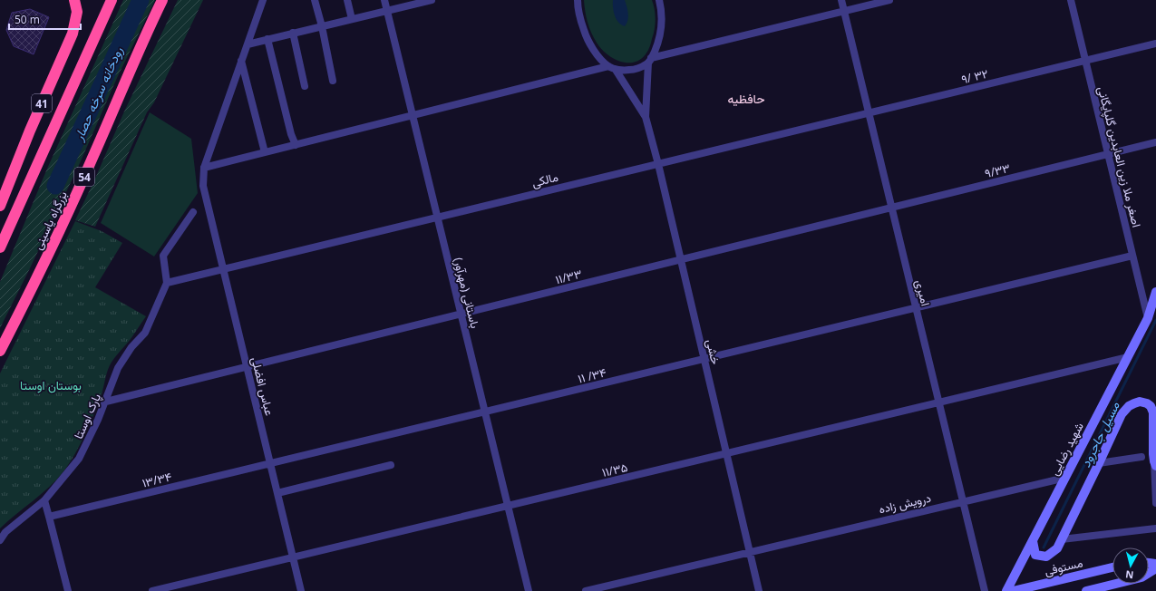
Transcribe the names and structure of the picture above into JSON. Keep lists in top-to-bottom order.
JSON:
{
  "streets": {
    "highway": ["41", "54", "بزرگراه یاسینی"],
    "main road": ["شهید رضایی", "مستوفی"],
    "street": [
      "۹/ ۳۲",
      "اصغر ملا زین العابدین گلپایگانی",
      "۹/۳۳",
      "مالکی",
      "۱۱/۳۳",
      "باستانی (مهرآور)",
      "امیری",
      "خشی",
      "۱۱ /۳۴",
      "عباس افضلی",
      "پارک اوستا",
      "۱۱/۳۵",
      "۱۳/۳۴",
      "درویش زاده"
    ]
  },
  "crossings": [
    ["۹/ ۳۲", "اصغر ملا زین العابدین گلپایگانی"],
    ["۹/ ۳۲", "مالکی"],
    ["۹/ ۳۲", "امیری"],
    ["۹/ ۳۲", "خشی"],
    ["اصغر ملا زین العابدین گلپایگانی", "۹/۳۳"],
    ["اصغر ملا زین العابدین گلپایگانی", "۱۱ /۳۴"],
    ["اصغر ملا زین العابدین گلپایگانی", "شهید رضایی"],
    ["۹/۳۳", "۱۱/۳۳"],
    ["۹/۳۳", "امیری"],
    ["۹/۳۳", "خشی"],
    ["مالکی", "باستانی (مهرآور)"],
    ["مالکی", "خشی"],
    ["مالکی", "عباس افضلی"],
    ["مالکی", "پارک اوستا"],
    ["۱۱/۳۳", "باستانی (مهرآور)"],
    ["۱۱/۳۳", "خشی"],
    ["۱۱/۳۳", "عباس افضلی"],
    ["۱۱/۳۳", "پارک اوستا"],
    ["باستانی (مهرآور)", "۱۱ /۳۴"],
    ["باستانی (مهرآور)", "۱۱/۳۵"],
    ["امیری", "۱۱ /۳۴"],
    ["امیری", "۱۱/۳۵"],
    ["امیری", "درویش زاده"],
    ["خشی", "۱۱ /۳۴"],
    ["خشی", "۱۱/۳۵"],
    ["خشی", "درویش زاده"],
    ["۱۱ /۳۴", "عباس افضلی"],
    ["۱۱ /۳۴", "۱۳/۳۴"],
    ["عباس افضلی", "۱۱/۳۵"],
    ["عباس افضلی", "۱۳/۳۴"],
    ["شهید رضایی", "۱۱/۳۵"],
    ["شهید رضایی", "درویش زاده"]
  ],
  "districts": ["حافظیه"],
  "water": ["رودخانه سرخه حصار", "مسیل جاجرود"],
  "parks": ["بوستان اوستا"],
  "scale_bar": "50 m",
  "north": "bottom"
}
